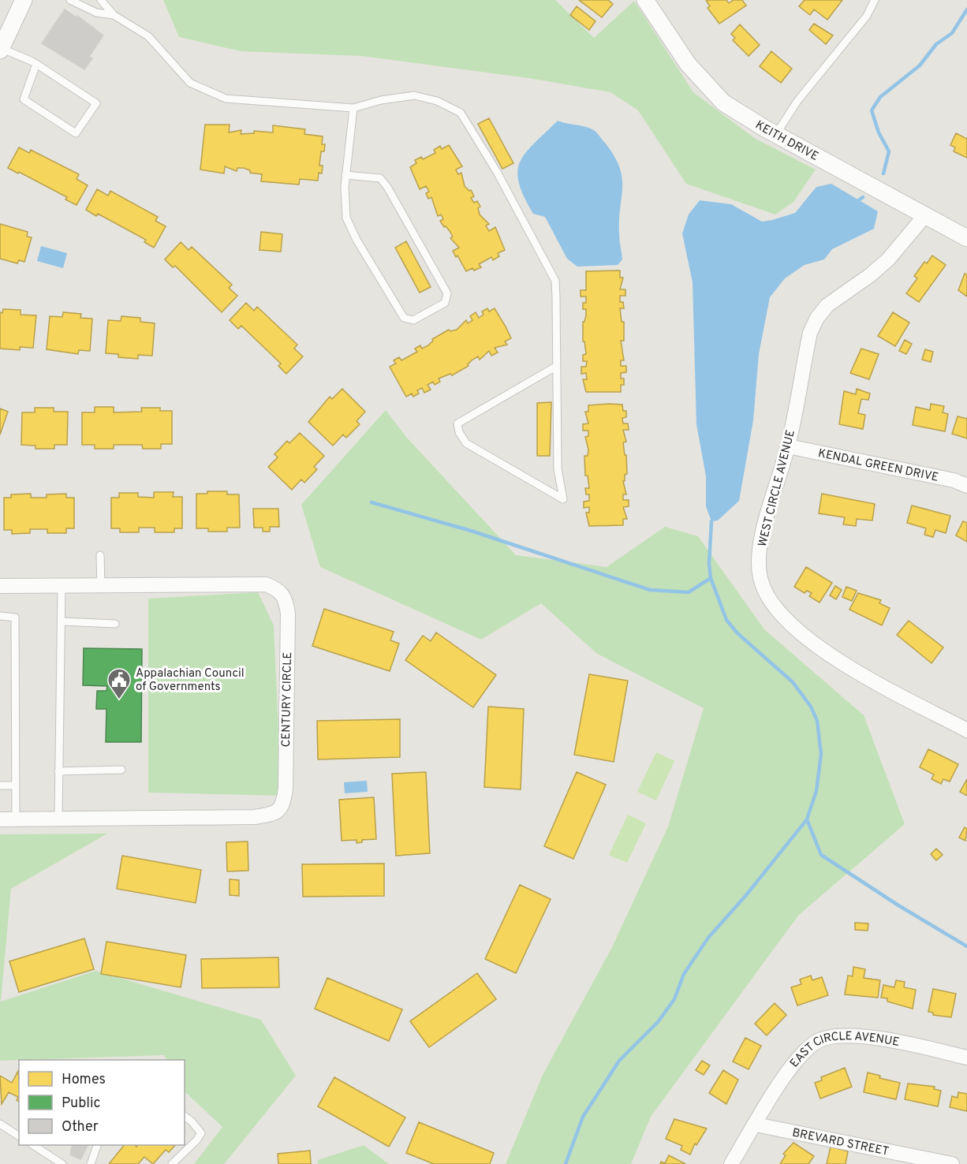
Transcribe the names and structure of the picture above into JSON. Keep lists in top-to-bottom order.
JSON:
{
  "streets": {
    "street": [
      "KEITH DRIVE",
      "KENDAL GREEN DRIVE",
      "WEST CIRCLE AVENUE",
      "CENTURY CIRCLE",
      "EAST CIRCLE AVENUE",
      "BREVARD STREET"
    ]
  },
  "crossings": [
    ["KEITH DRIVE", "WEST CIRCLE AVENUE"],
    ["KENDAL GREEN DRIVE", "WEST CIRCLE AVENUE"],
    ["EAST CIRCLE AVENUE", "BREVARD STREET"]
  ],
  "places": {
    "public building": ["Appalachian Council of Governments"]
  },
  "legend": ["Homes", "Public", "Other"]
}
